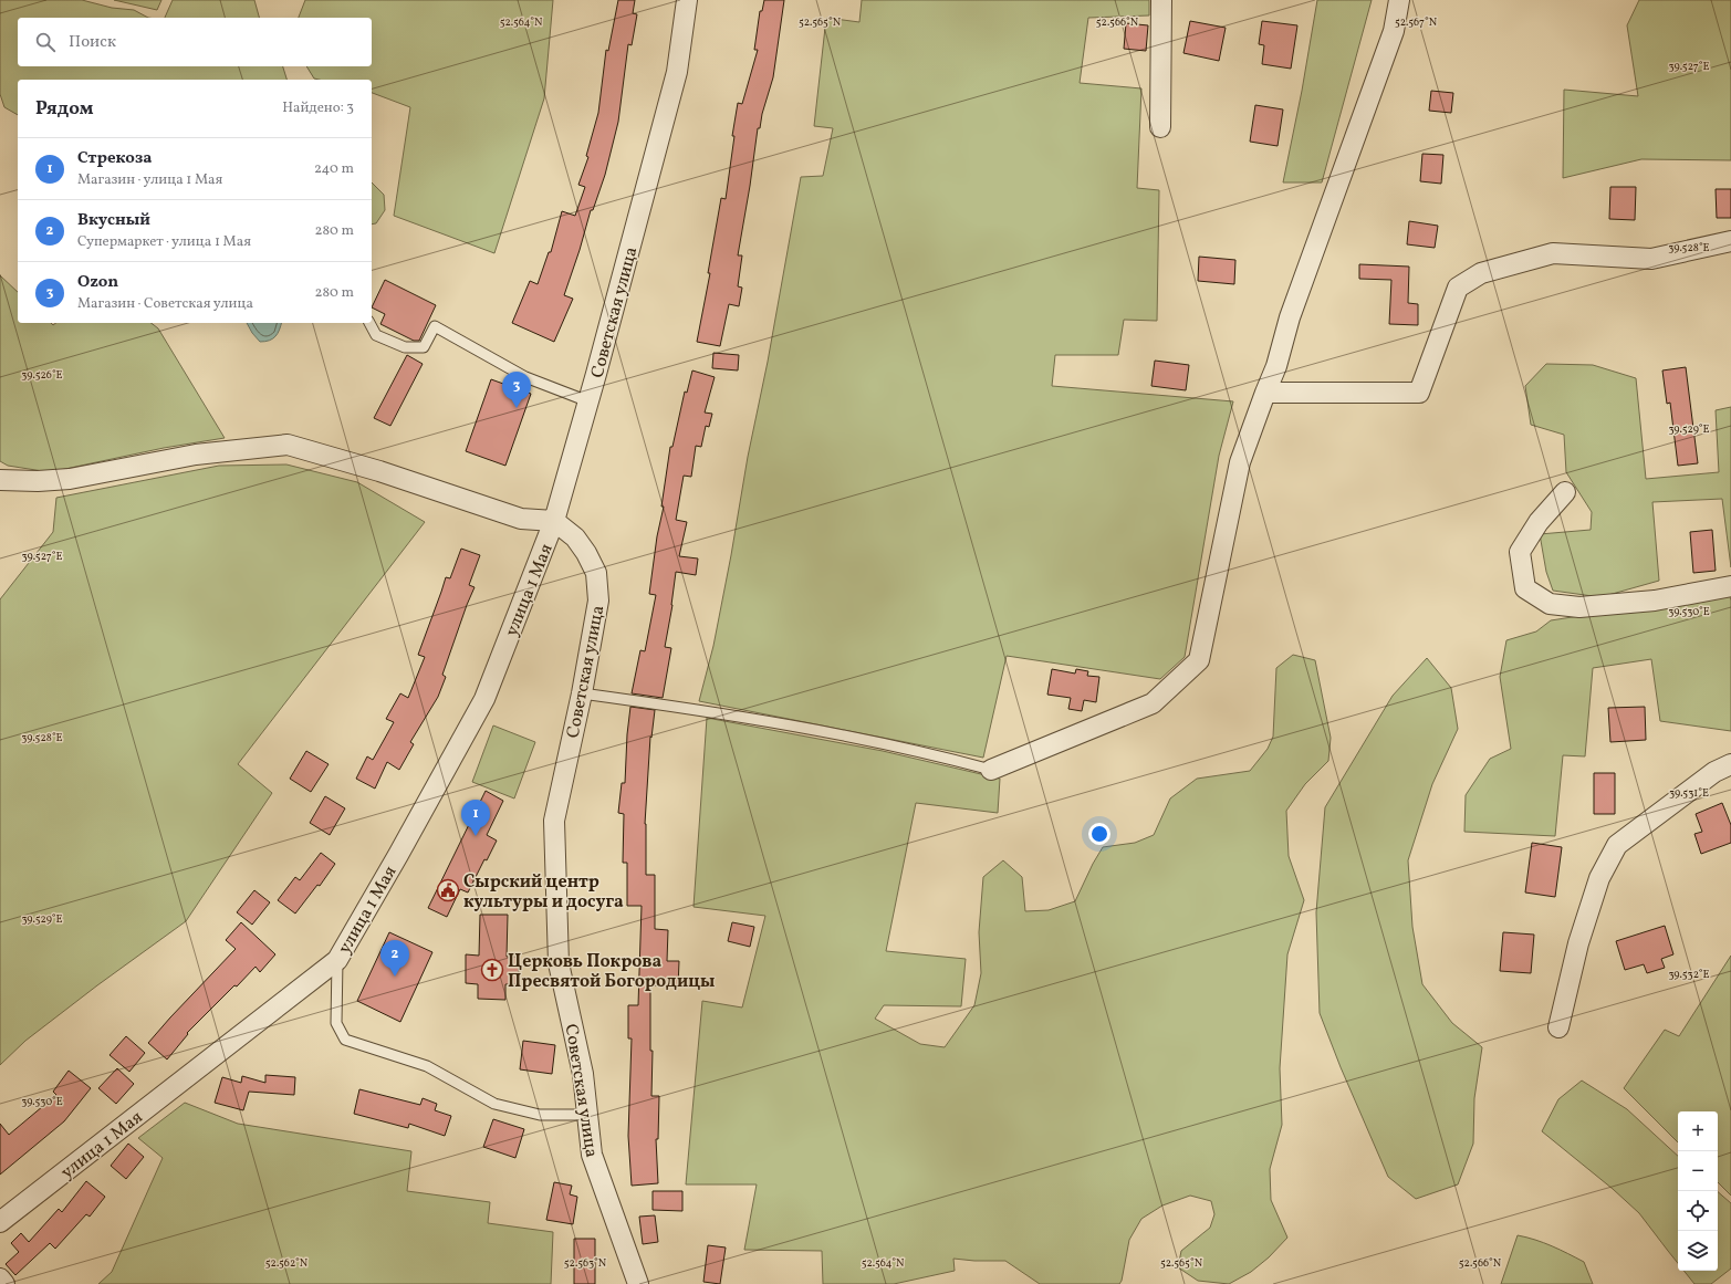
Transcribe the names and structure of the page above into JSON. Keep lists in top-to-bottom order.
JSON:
{
  "streets": {
    "street": ["Советская улица", "улица 1 Мая"]
  },
  "crossings": [
    ["Советская улица", "улица 1 Мая"]
  ],
  "places": {
    "public building": ["Сырский центр культуры и досуга"],
    "church": ["Церковь Покрова Пресвятой Богородицы"]
  },
  "page": {
    "search": "Поиск",
    "heading": ["Рядом", "Найдено: 3"],
    "list": [
      {
        "mark": "1",
        "name": "Стрекоза",
        "note": "Магазин · улица 1 Мая",
        "value": "240 m"
      },
      {
        "mark": "2",
        "name": "Вкусный",
        "note": "Супермаркет · улица 1 Мая",
        "value": "280 m"
      },
      {
        "mark": "3",
        "name": "Ozon",
        "note": "Магазин · Советская улица",
        "value": "280 m"
      }
    ],
    "pins": ["3", "1", "2"],
    "map_buttons": ["+", "−"]
  },
  "coordinates": [
    "52.564°N",
    "52.565°N",
    "52.566°N",
    "52.567°N",
    "39.527°E",
    "39.528°E",
    "39.526°E",
    "39.529°E",
    "39.530°E",
    "39.531°E",
    "39.532°E",
    "52.562°N",
    "52.563°N"
  ]
}
